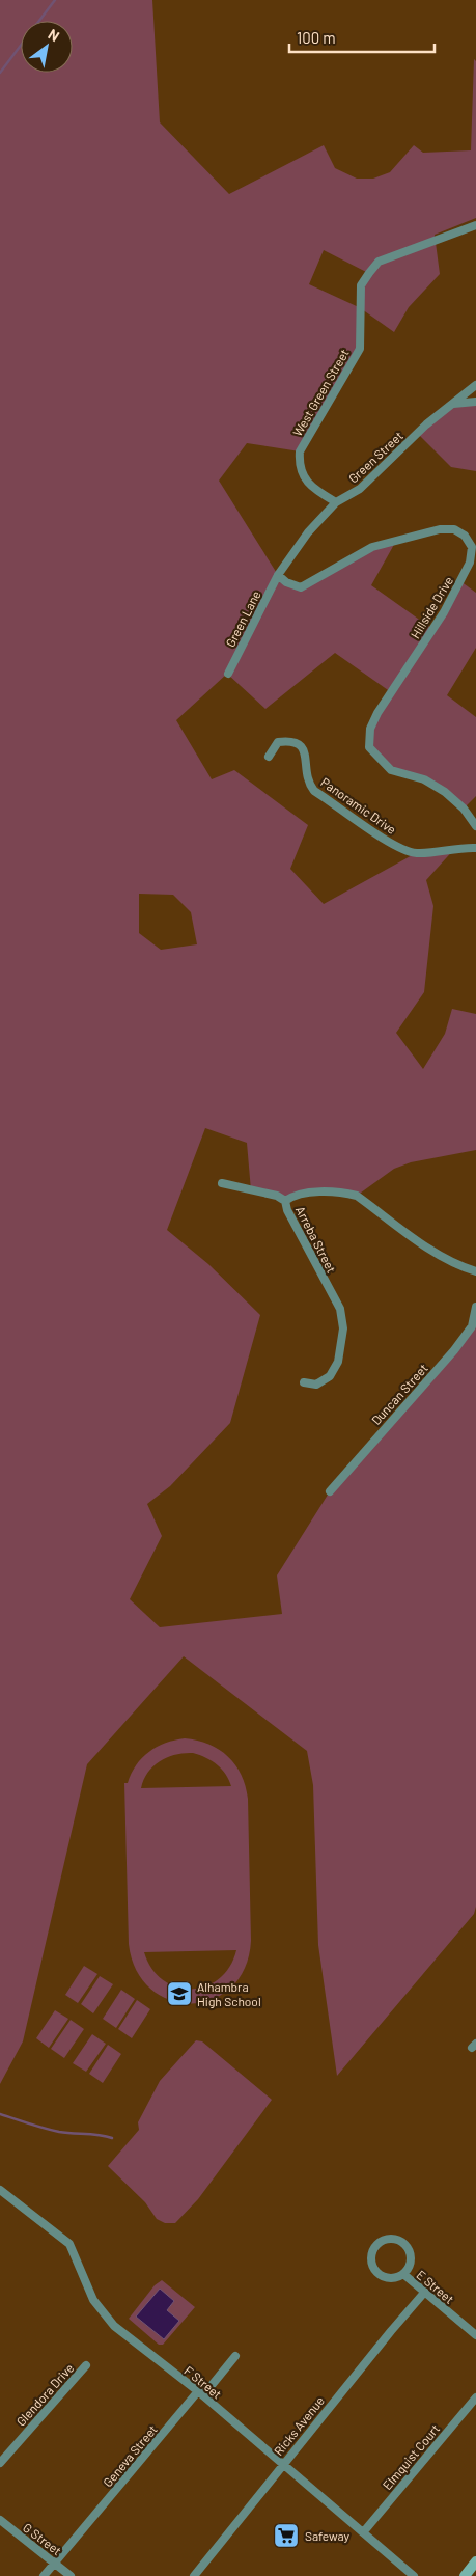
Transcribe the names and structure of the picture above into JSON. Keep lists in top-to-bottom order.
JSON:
{
  "streets": {
    "street": [
      "West Green Street",
      "Green Street",
      "Hillside Drive",
      "Green Lane",
      "Panoramic Drive",
      "Arreba Street",
      "Duncan Street",
      "E Street",
      "F Street",
      "Glendora Drive",
      "Ricks Avenue",
      "Geneva Street",
      "Elmquist Court",
      "G Street"
    ]
  },
  "crossings": [
    ["West Green Street", "Green Street"],
    ["Green Street", "Hillside Drive"],
    ["Green Street", "Green Lane"],
    ["Hillside Drive", "Green Lane"],
    ["E Street", "Ricks Avenue"],
    ["F Street", "Ricks Avenue"],
    ["F Street", "Geneva Street"],
    ["F Street", "Elmquist Court"],
    ["Geneva Street", "G Street"]
  ],
  "places": {
    "school or university": ["Alhambra High School"],
    "supermarket": ["Safeway"]
  },
  "scale_bar": "100 m",
  "north": "top right"
}
